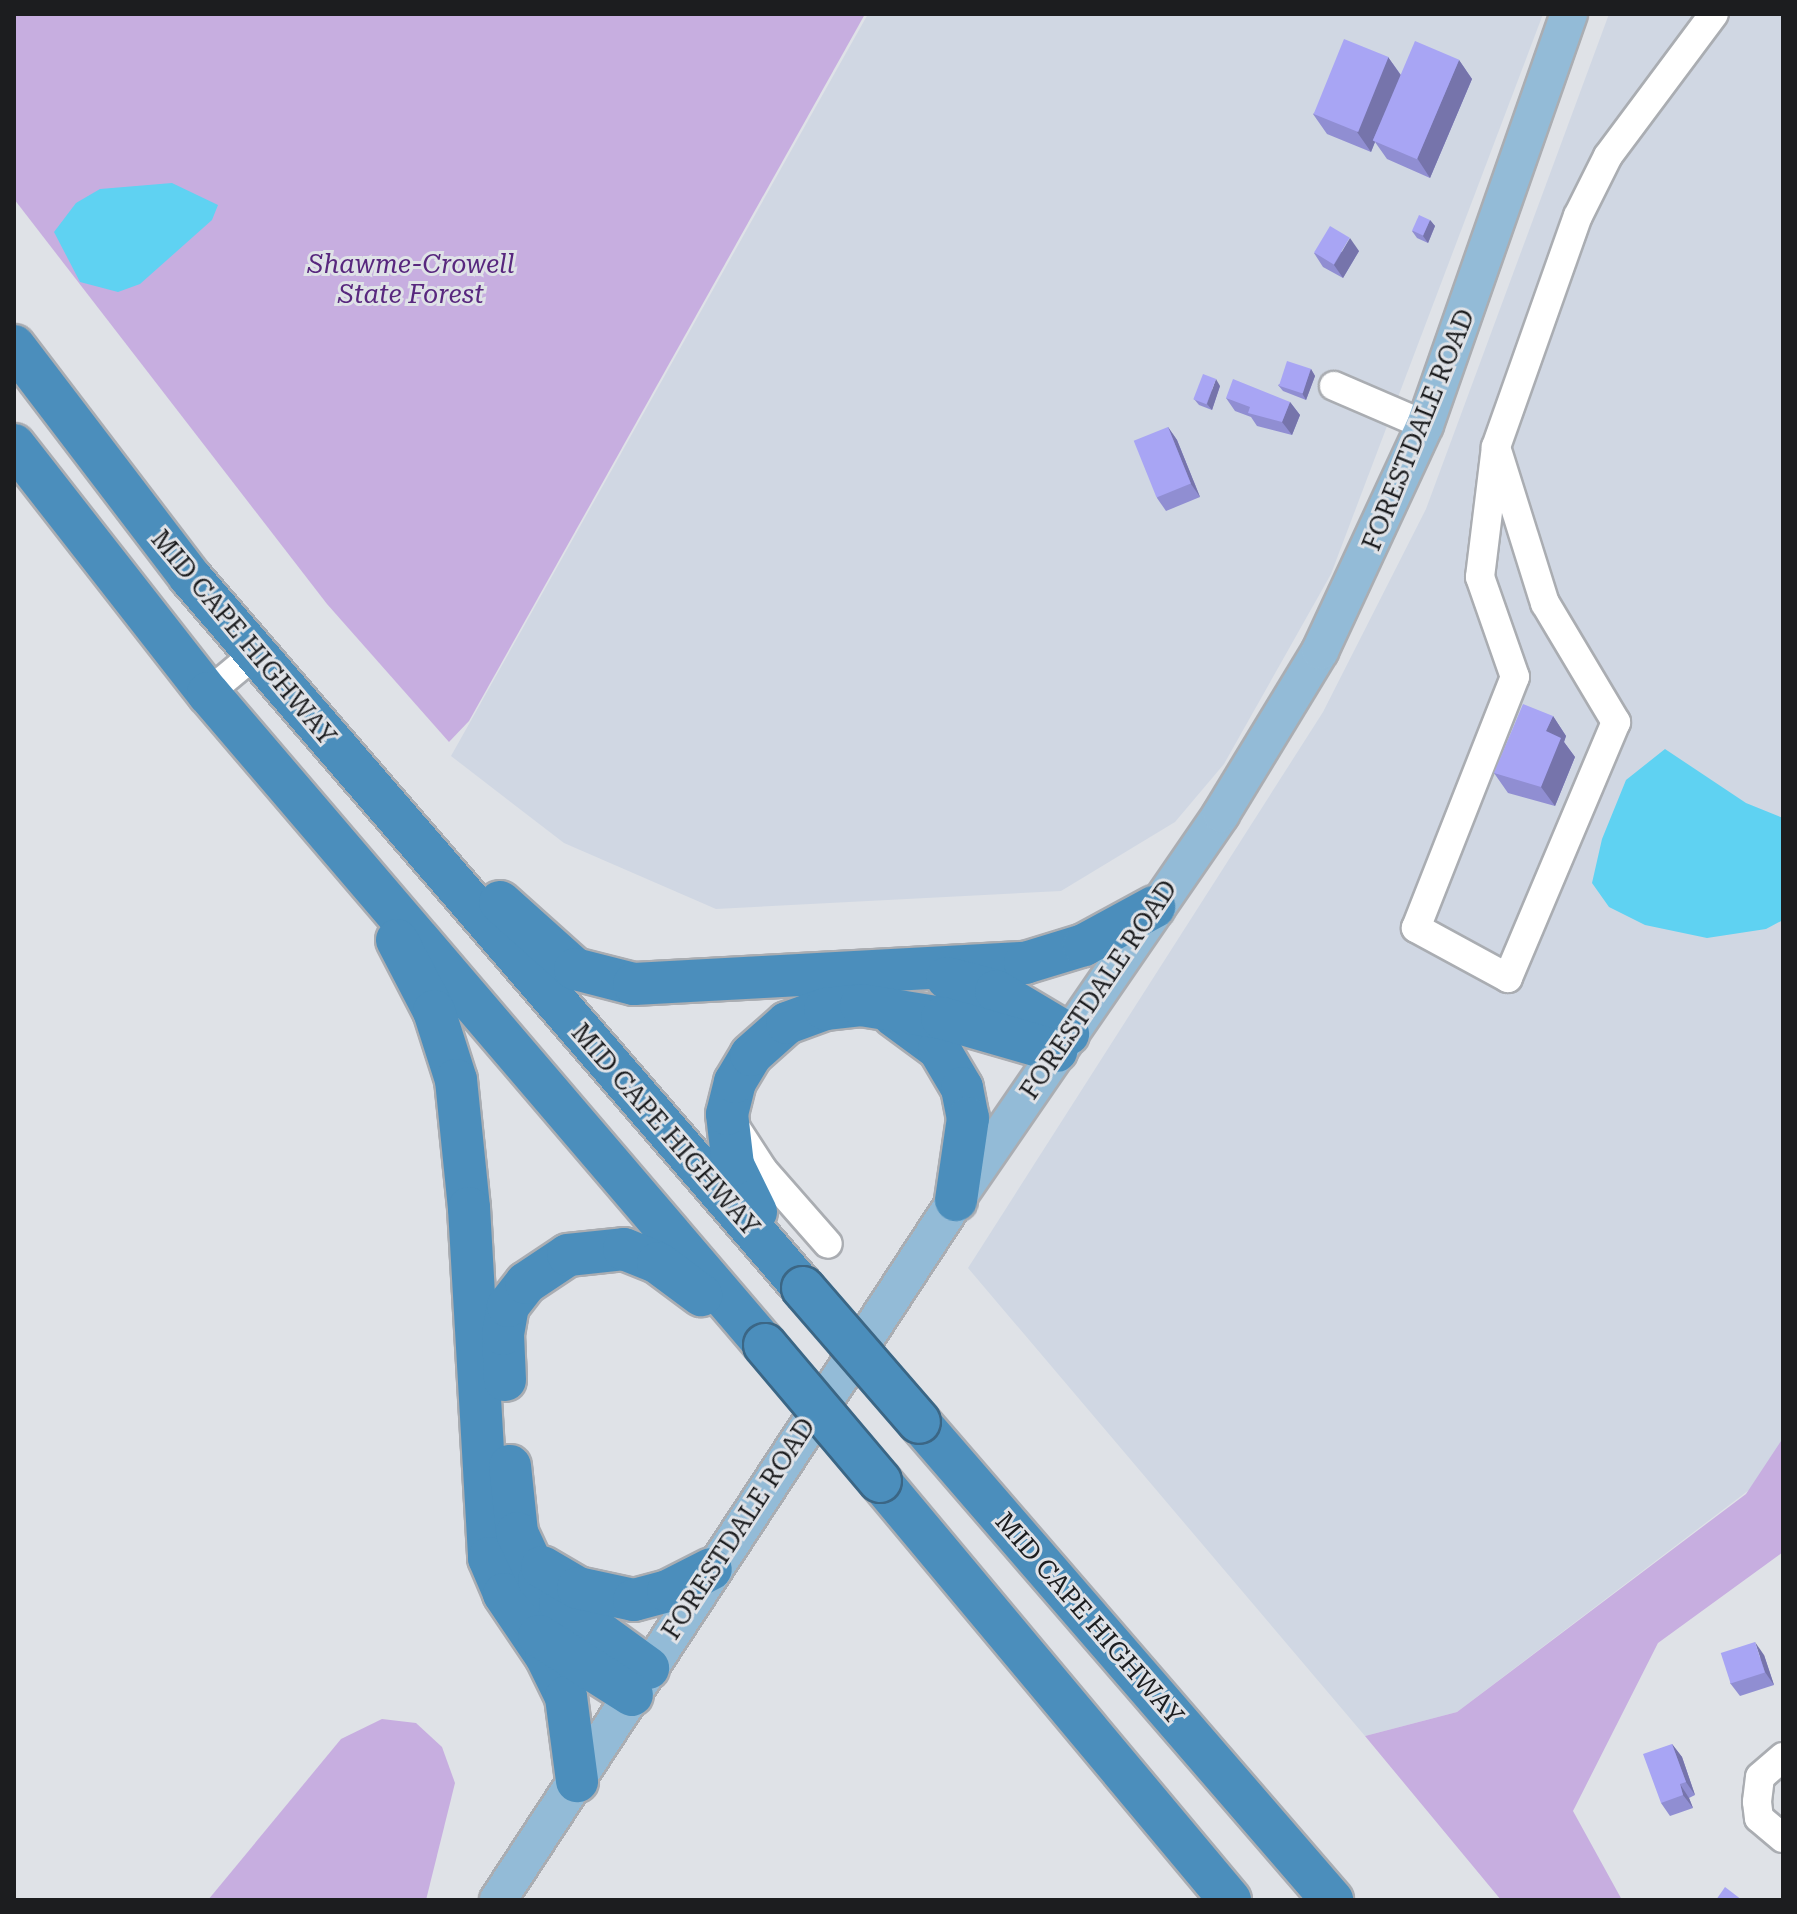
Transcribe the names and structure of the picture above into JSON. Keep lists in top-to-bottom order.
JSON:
{
  "streets": {
    "highway": ["MID CAPE HIGHWAY"],
    "main road": ["FORESTDALE ROAD"]
  },
  "parks": ["Shawme-Crowell State Forest"]
}
